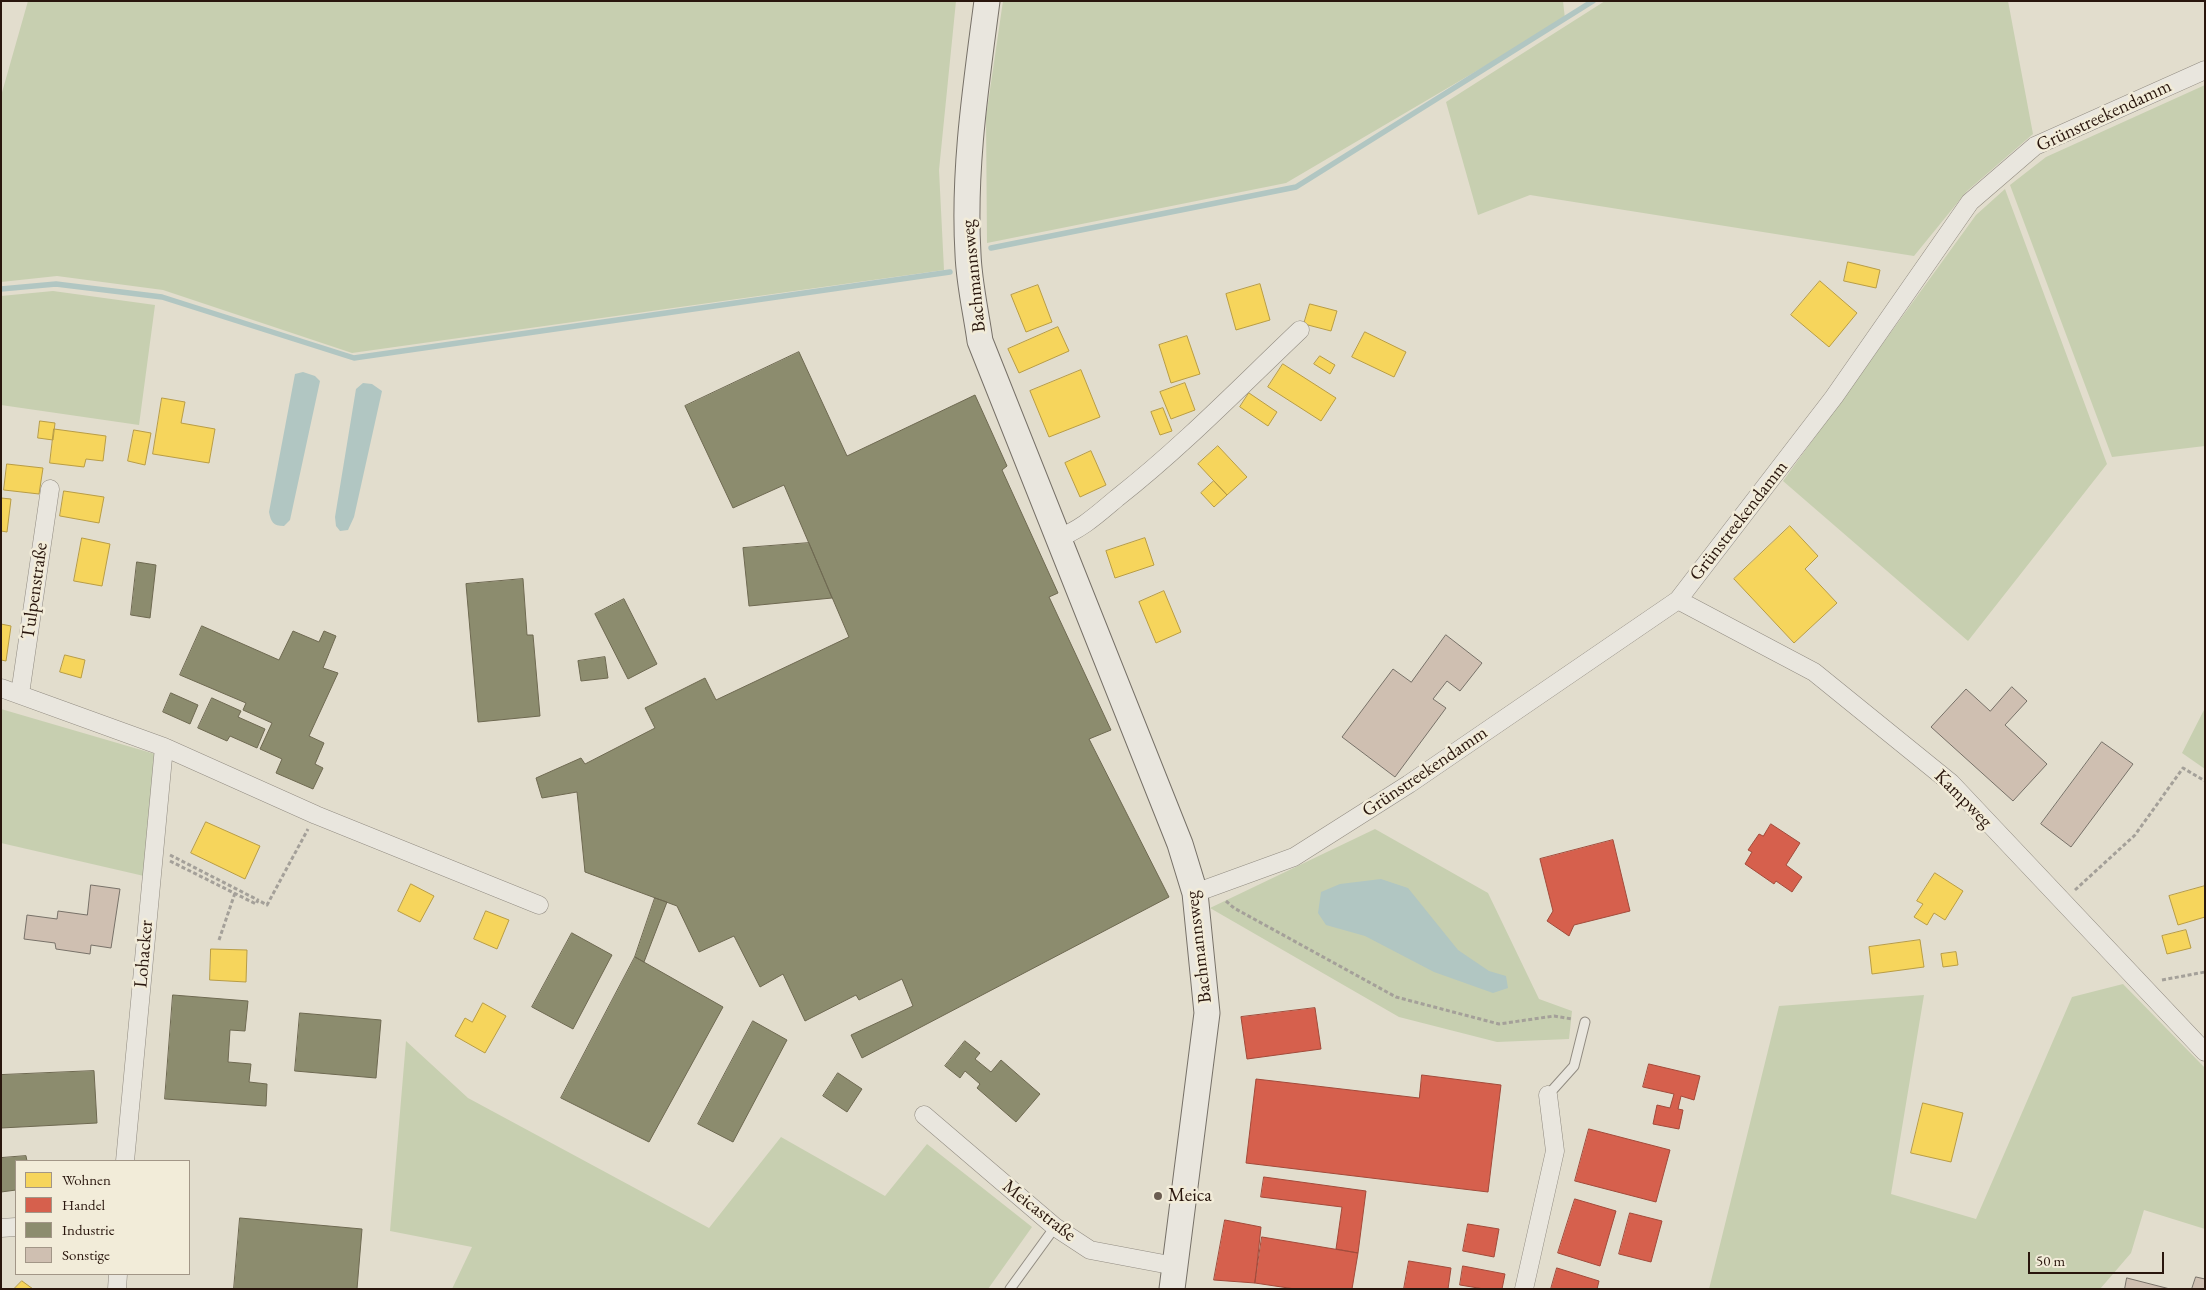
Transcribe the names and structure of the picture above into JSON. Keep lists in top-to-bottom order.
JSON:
{
  "streets": {
    "street": [
      "Grünstreekendamm",
      "Bachmannsweg",
      "Tulpenstraße",
      "Kampweg",
      "Lohacker",
      "Meicastraße"
    ]
  },
  "crossings": [
    ["Grünstreekendamm", "Bachmannsweg"],
    ["Grünstreekendamm", "Kampweg"],
    ["Bachmannsweg", "Meicastraße"]
  ],
  "places": ["Meica"],
  "legend": [
    "Wohnen",
    "Handel",
    "Industrie",
    "Sonstige"
  ],
  "scale_bar": "50 m"
}
